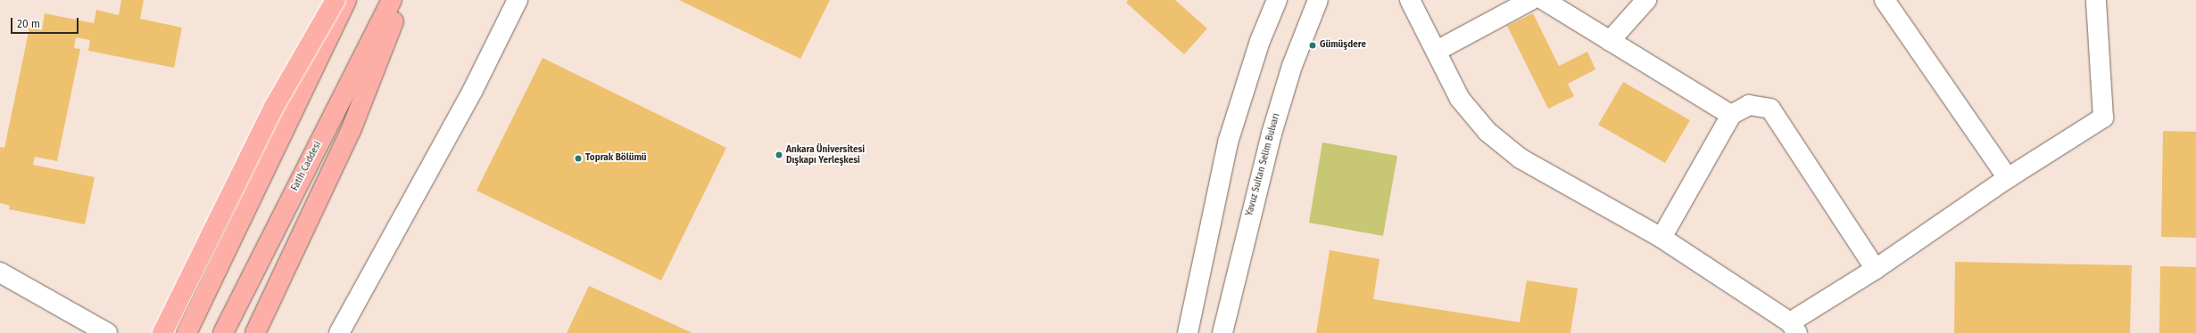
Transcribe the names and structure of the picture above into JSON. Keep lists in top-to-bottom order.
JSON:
{
  "streets": {
    "main road": ["Fatih Caddesi"],
    "street": ["Yavuz Sultan Selim Bulvarı"]
  },
  "places": ["Gümüşdere", "Ankara Üniversitesi Dışkapı Yerleşkesi", "Toprak Bölümü"],
  "scale_bar": "20 m"
}
